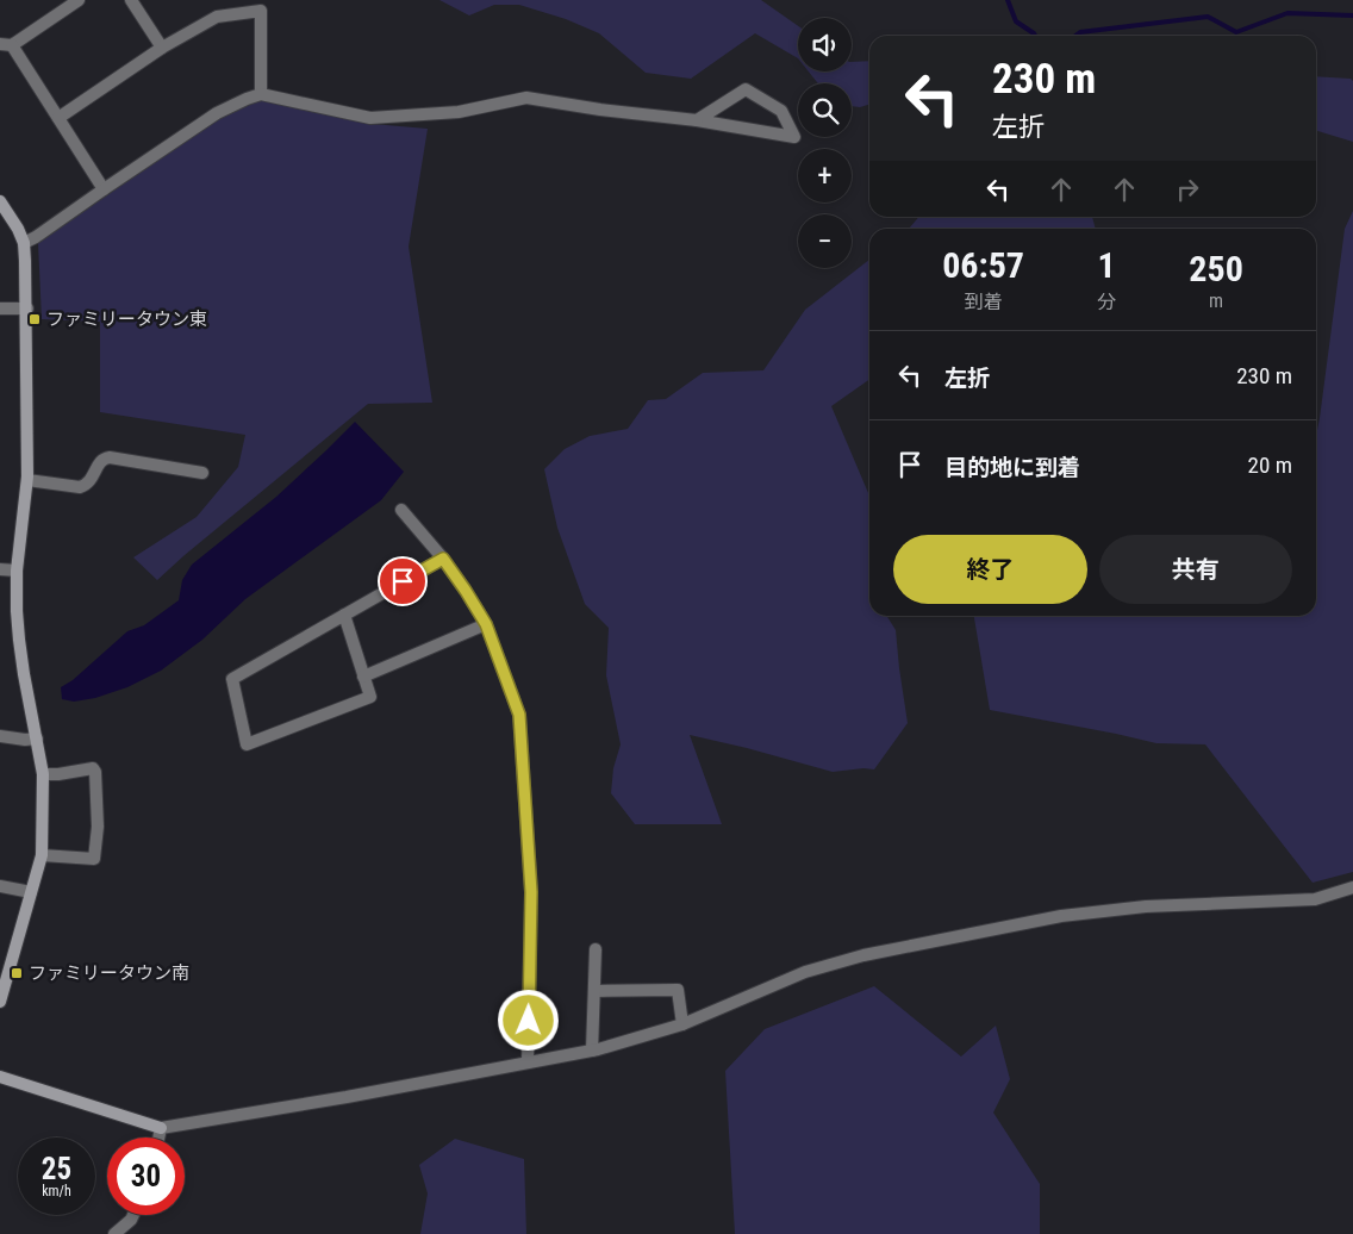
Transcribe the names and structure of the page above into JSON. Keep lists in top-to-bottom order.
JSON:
{
  "places": {
    "transit": ["ファミリータウン東", "ファミリータウン南"]
  },
  "page": {
    "map_buttons": ["+", "−"],
    "turn": ["230 m", "左折"],
    "eta": [
      "06:57",
      "到着",
      "1",
      "分",
      "250",
      "m"
    ],
    "list": [
      {
        "name": "左折",
        "value": "230 m"
      },
      {
        "name": "目的地に到着",
        "value": "20 m"
      }
    ],
    "buttons": ["終了", "共有"],
    "speed": "25 km/h",
    "limit": "30"
  }
}
